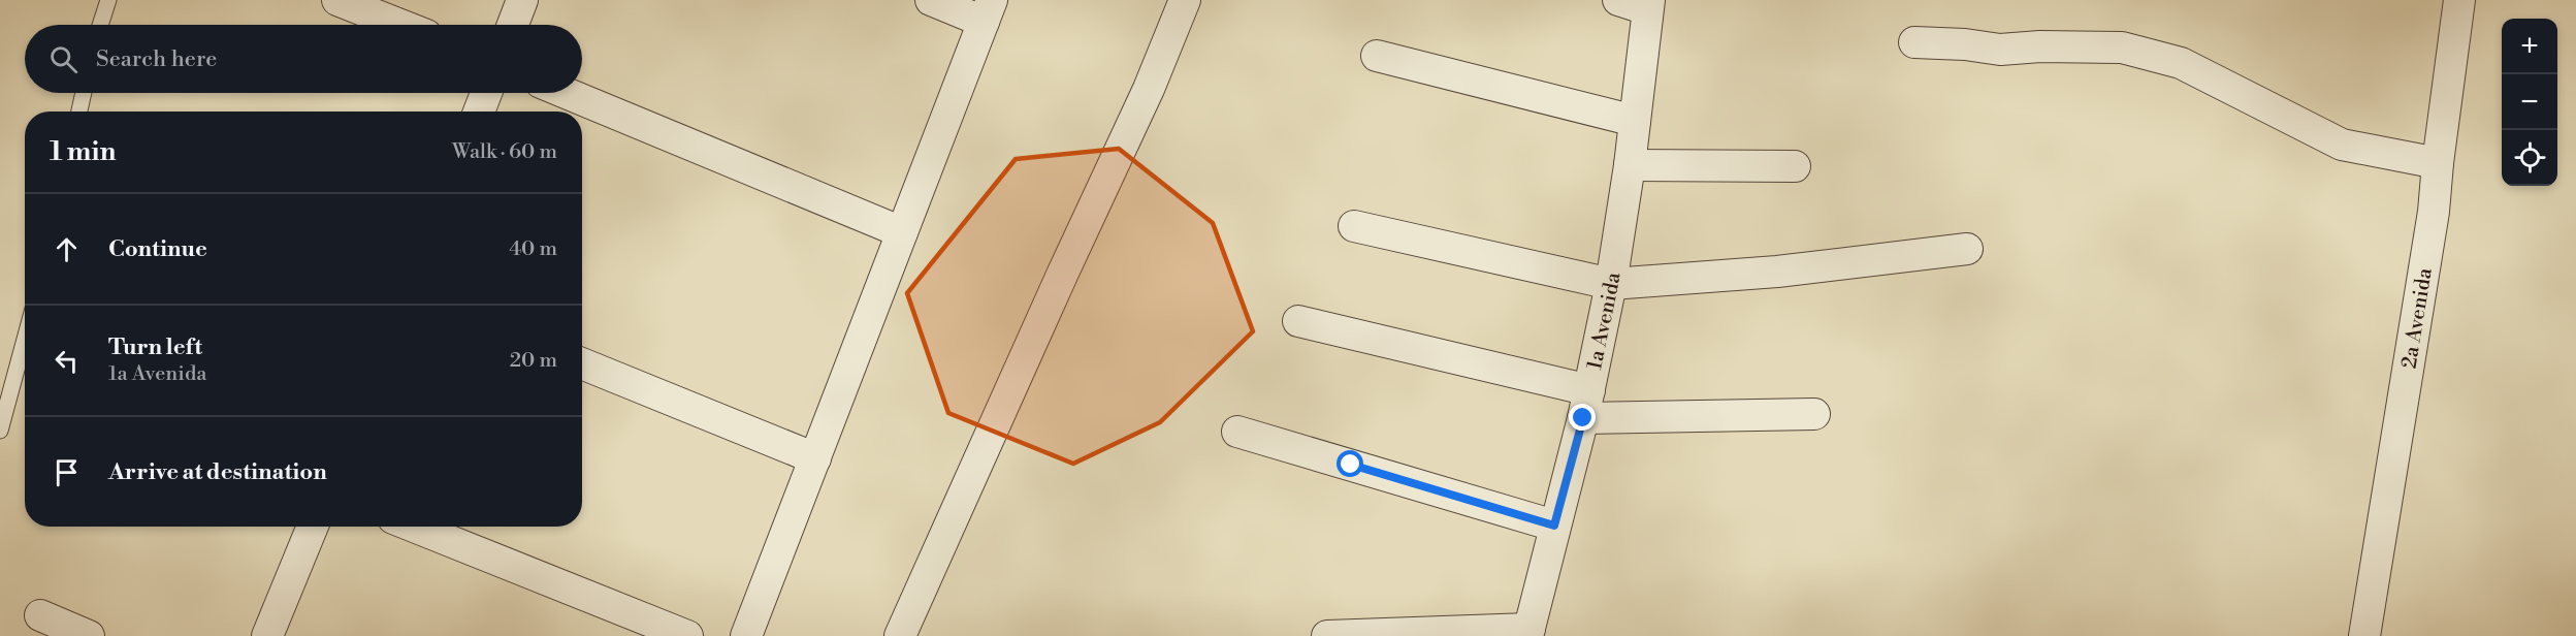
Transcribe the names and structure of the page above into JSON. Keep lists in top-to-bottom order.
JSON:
{
  "streets": {
    "street": ["2a Avenida", "1a Avenida"]
  },
  "page": {
    "map_buttons": ["+", "−"],
    "search": "Search here",
    "heading": ["1 min", "Walk · 60 m"],
    "list": [
      ["Continue", "40 m"],
      ["Turn left", "1a Avenida", "20 m"],
      "Arrive at destination"
    ]
  }
}
